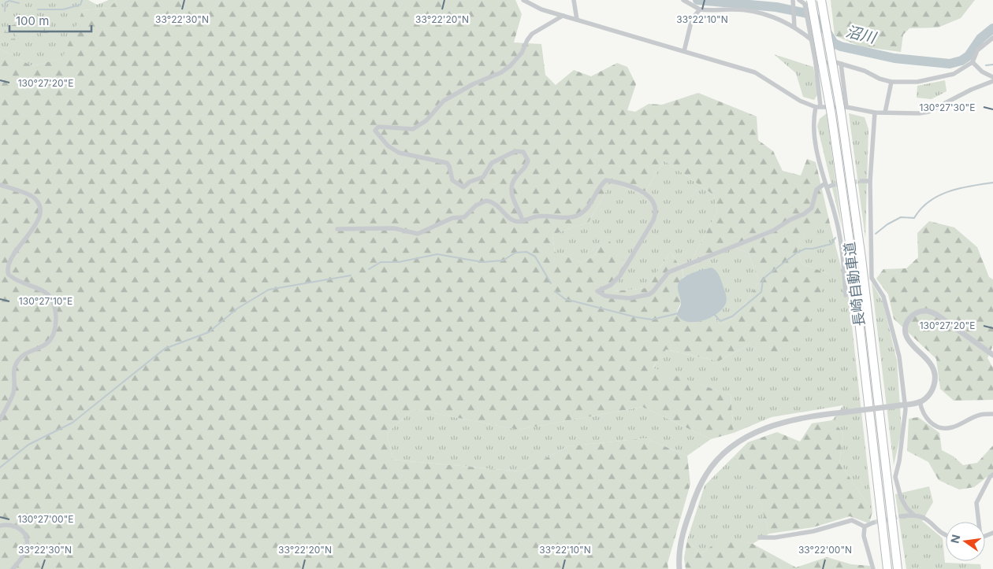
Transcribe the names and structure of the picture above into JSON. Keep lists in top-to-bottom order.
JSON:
{
  "streets": {
    "highway": ["長崎自動車道"]
  },
  "water": ["沼川"],
  "scale_bar": "100 m",
  "north": "left",
  "coordinates": [
    "33°22'30\"N",
    "33°22'20\"N",
    "33°22'10\"N",
    "130°27'20\"E",
    "130°27'30\"E",
    "130°27'10\"E",
    "130°27'00\"E",
    "33°22'00\"N"
  ]
}
